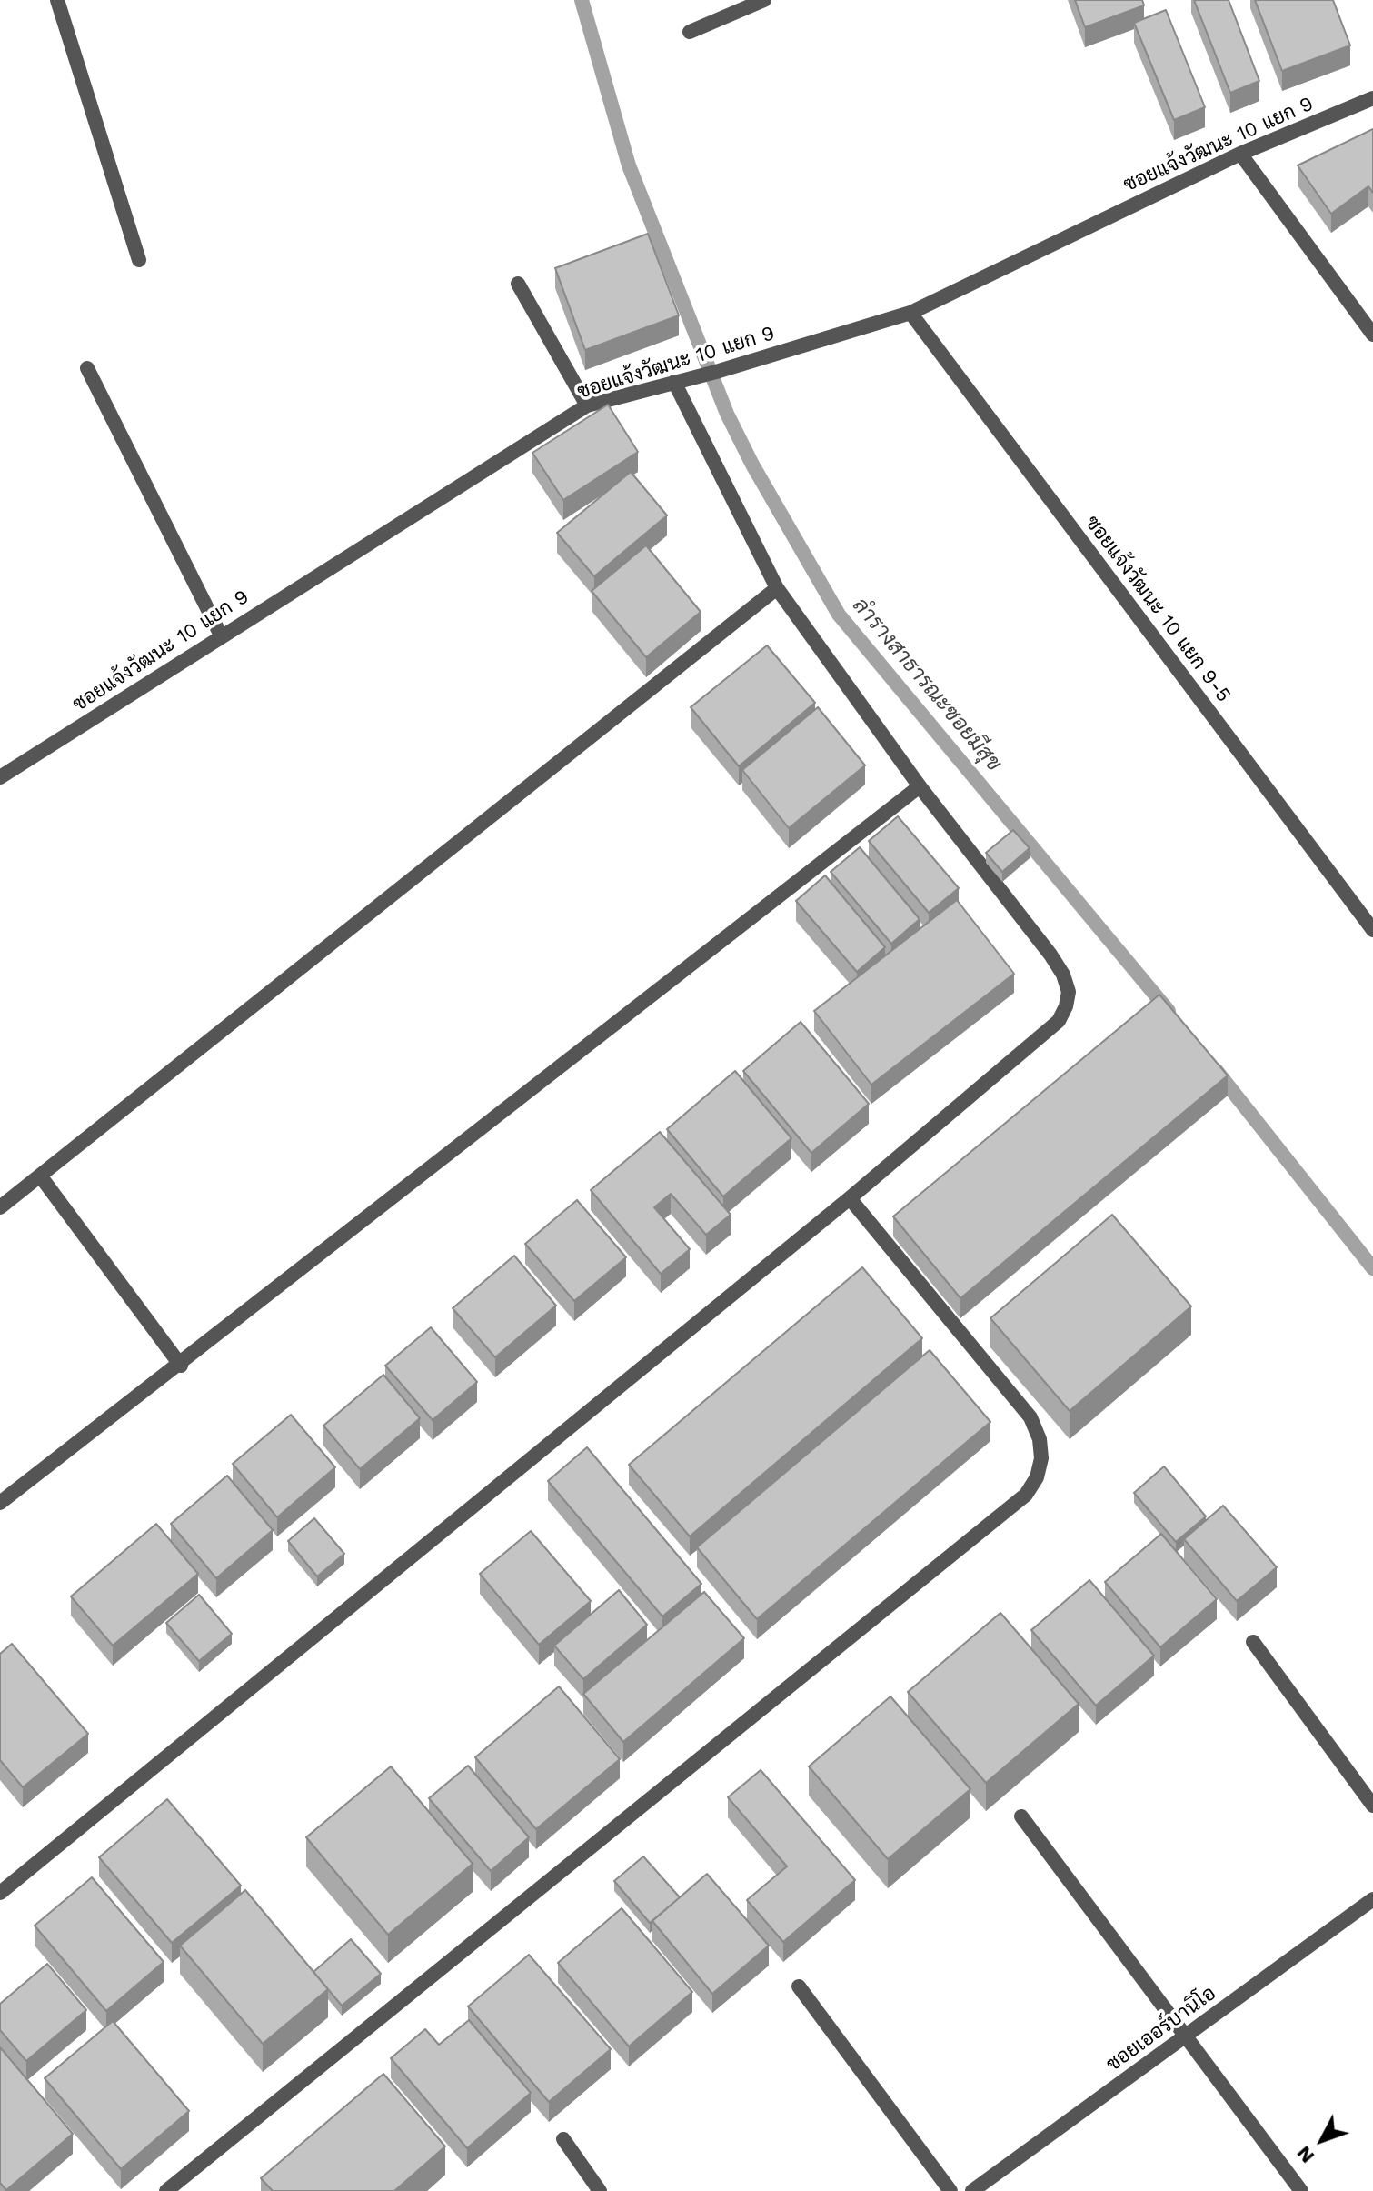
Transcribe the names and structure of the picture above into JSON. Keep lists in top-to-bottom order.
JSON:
{
  "streets": {
    "street": ["ซอยแจ้งวัฒนะ 10 แยก 9", "ซอยแจ้งวัฒนะ 10 แยก 9-5", "ซอยเออร์บานิโอ"]
  },
  "crossings": [
    ["ซอยแจ้งวัฒนะ 10 แยก 9", "ซอยแจ้งวัฒนะ 10 แยก 9-5"]
  ],
  "water": ["ลำรางสาธารณะซอยมีสุข"],
  "north": "bottom left"
}
